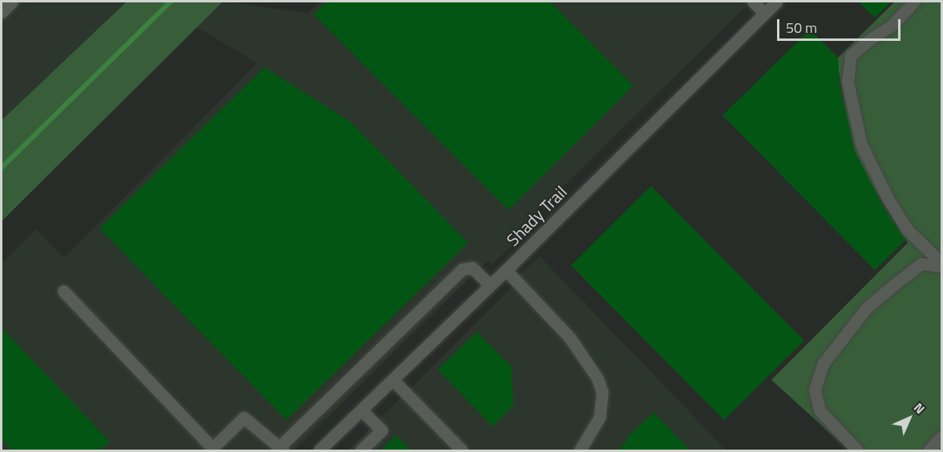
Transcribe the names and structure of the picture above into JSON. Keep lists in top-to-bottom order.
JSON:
{
  "streets": {
    "street": ["Shady Trail"]
  },
  "scale_bar": "50 m",
  "north": "top right"
}
